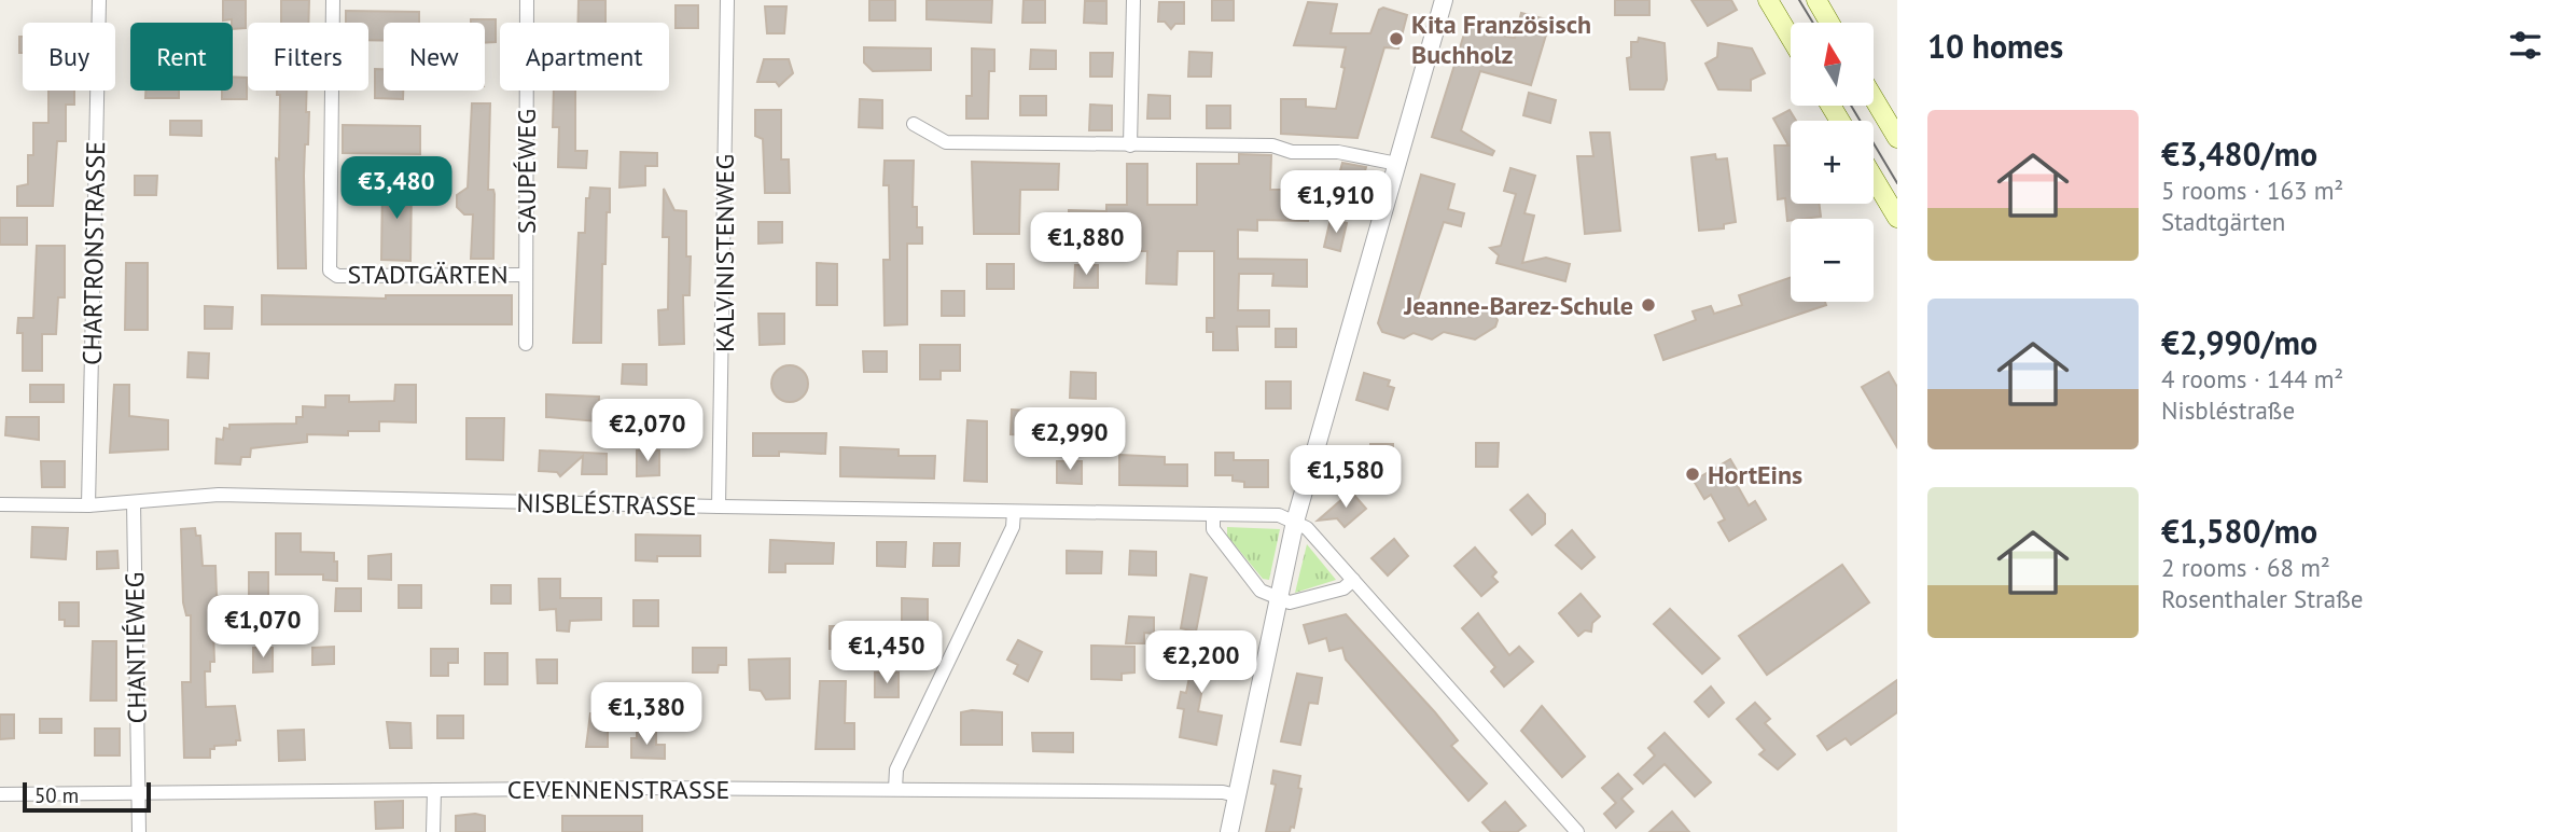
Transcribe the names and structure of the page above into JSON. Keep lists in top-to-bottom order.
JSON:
{
  "streets": {
    "street": [
      "SAUPÉWEG",
      "CHARTRONSTRASSE",
      "KALVINISTENWEG",
      "STADTGÄRTEN",
      "NISBLÉSTRASSE",
      "CHANTIÉWEG",
      "CEVENNENSTRASSE"
    ]
  },
  "crossings": [
    ["SAUPÉWEG", "STADTGÄRTEN"],
    ["CHARTRONSTRASSE", "NISBLÉSTRASSE"],
    ["KALVINISTENWEG", "NISBLÉSTRASSE"],
    ["NISBLÉSTRASSE", "CHANTIÉWEG"],
    ["CHANTIÉWEG", "CEVENNENSTRASSE"]
  ],
  "places": ["Kita Französisch Buchholz", "Jeanne-Barez-Schule", "HortEins"],
  "scale_bar": "50 m",
  "north": "top",
  "page": {
    "heading": "10 homes",
    "map_buttons": ["+", "−"],
    "chip": [
      "Buy",
      "Rent",
      "Filters",
      "New",
      "Apartment"
    ],
    "list": [
      {
        "name": "€3,480/mo",
        "note": "5 rooms · 163 m² · Stadtgärten"
      },
      {
        "name": "€2,990/mo",
        "note": "4 rooms · 144 m² · Nisbléstraße"
      },
      {
        "name": "€1,580/mo",
        "note": "2 rooms · 68 m² · Rosenthaler Straße"
      }
    ],
    "price": [
      "€3,480",
      "€1,910",
      "€1,880",
      "€2,070",
      "€2,990",
      "€1,580",
      "€1,070",
      "€1,450",
      "€2,200",
      "€1,380"
    ],
    "scale": "50 m"
  }
}
